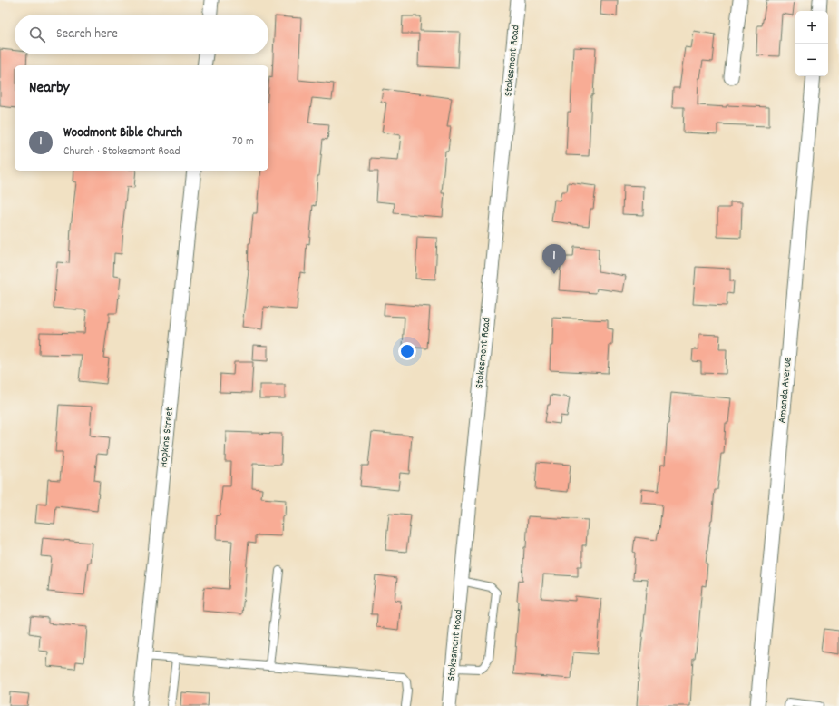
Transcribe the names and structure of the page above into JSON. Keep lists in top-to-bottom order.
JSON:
{
  "streets": {
    "street": ["Stokesmont Road", "Amanda Avenue", "Hopkins Street"]
  },
  "page": {
    "map_buttons": ["+", "−"],
    "search": "Search here",
    "heading": "Nearby",
    "list": [
      {
        "mark": "1",
        "name": "Woodmont Bible Church",
        "note": "Church · Stokesmont Road",
        "value": "70 m"
      }
    ],
    "pins": "1"
  }
}
